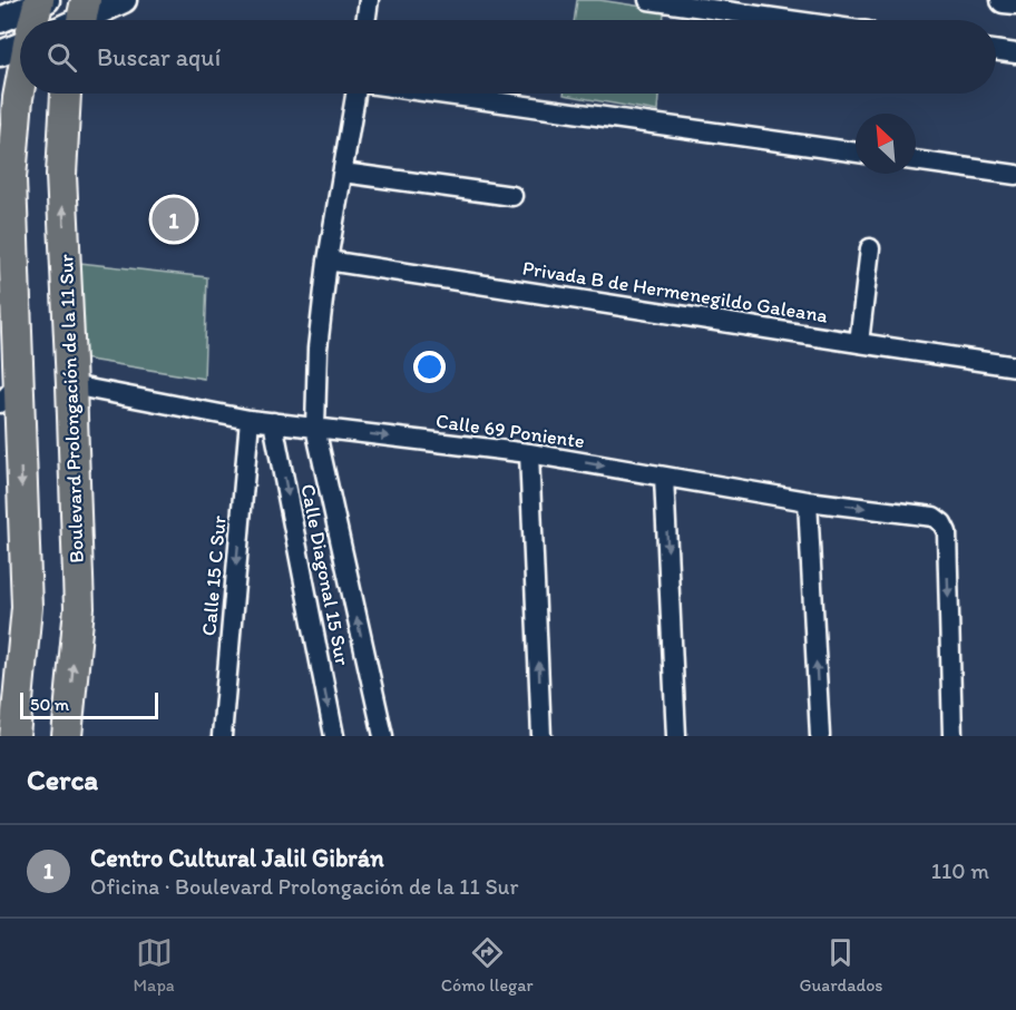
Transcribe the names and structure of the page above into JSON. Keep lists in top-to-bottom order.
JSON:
{
  "streets": {
    "main road": ["Boulevard Prolongación de la 11 Sur"],
    "street": [
      "Privada B de Hermenegildo Galeana",
      "Calle 69 Poniente",
      "Calle Diagonal 15 Sur",
      "Calle 15 C Sur"
    ]
  },
  "crossings": [
    ["Privada B de Hermenegildo Galeana", "Calle Diagonal 15 Sur"],
    ["Boulevard Prolongación de la 11 Sur", "Calle 69 Poniente"],
    ["Calle 69 Poniente", "Calle Diagonal 15 Sur"],
    ["Calle 69 Poniente", "Calle 15 C Sur"]
  ],
  "one_way": ["Calle 69 Poniente", "Calle 15 C Sur"],
  "scale_bar": "50 m",
  "north": "top left",
  "page": {
    "search": "Buscar aquí",
    "pins": "1",
    "scale": "50 m",
    "heading": "Cerca",
    "list": [
      {
        "mark": "1",
        "name": "Centro Cultural Jalil Gibrán",
        "note": "Oficina · Boulevard Prolongación de la 11 Sur",
        "value": "110 m"
      }
    ],
    "nav": ["Mapa", "Cómo llegar", "Guardados"]
  }
}
